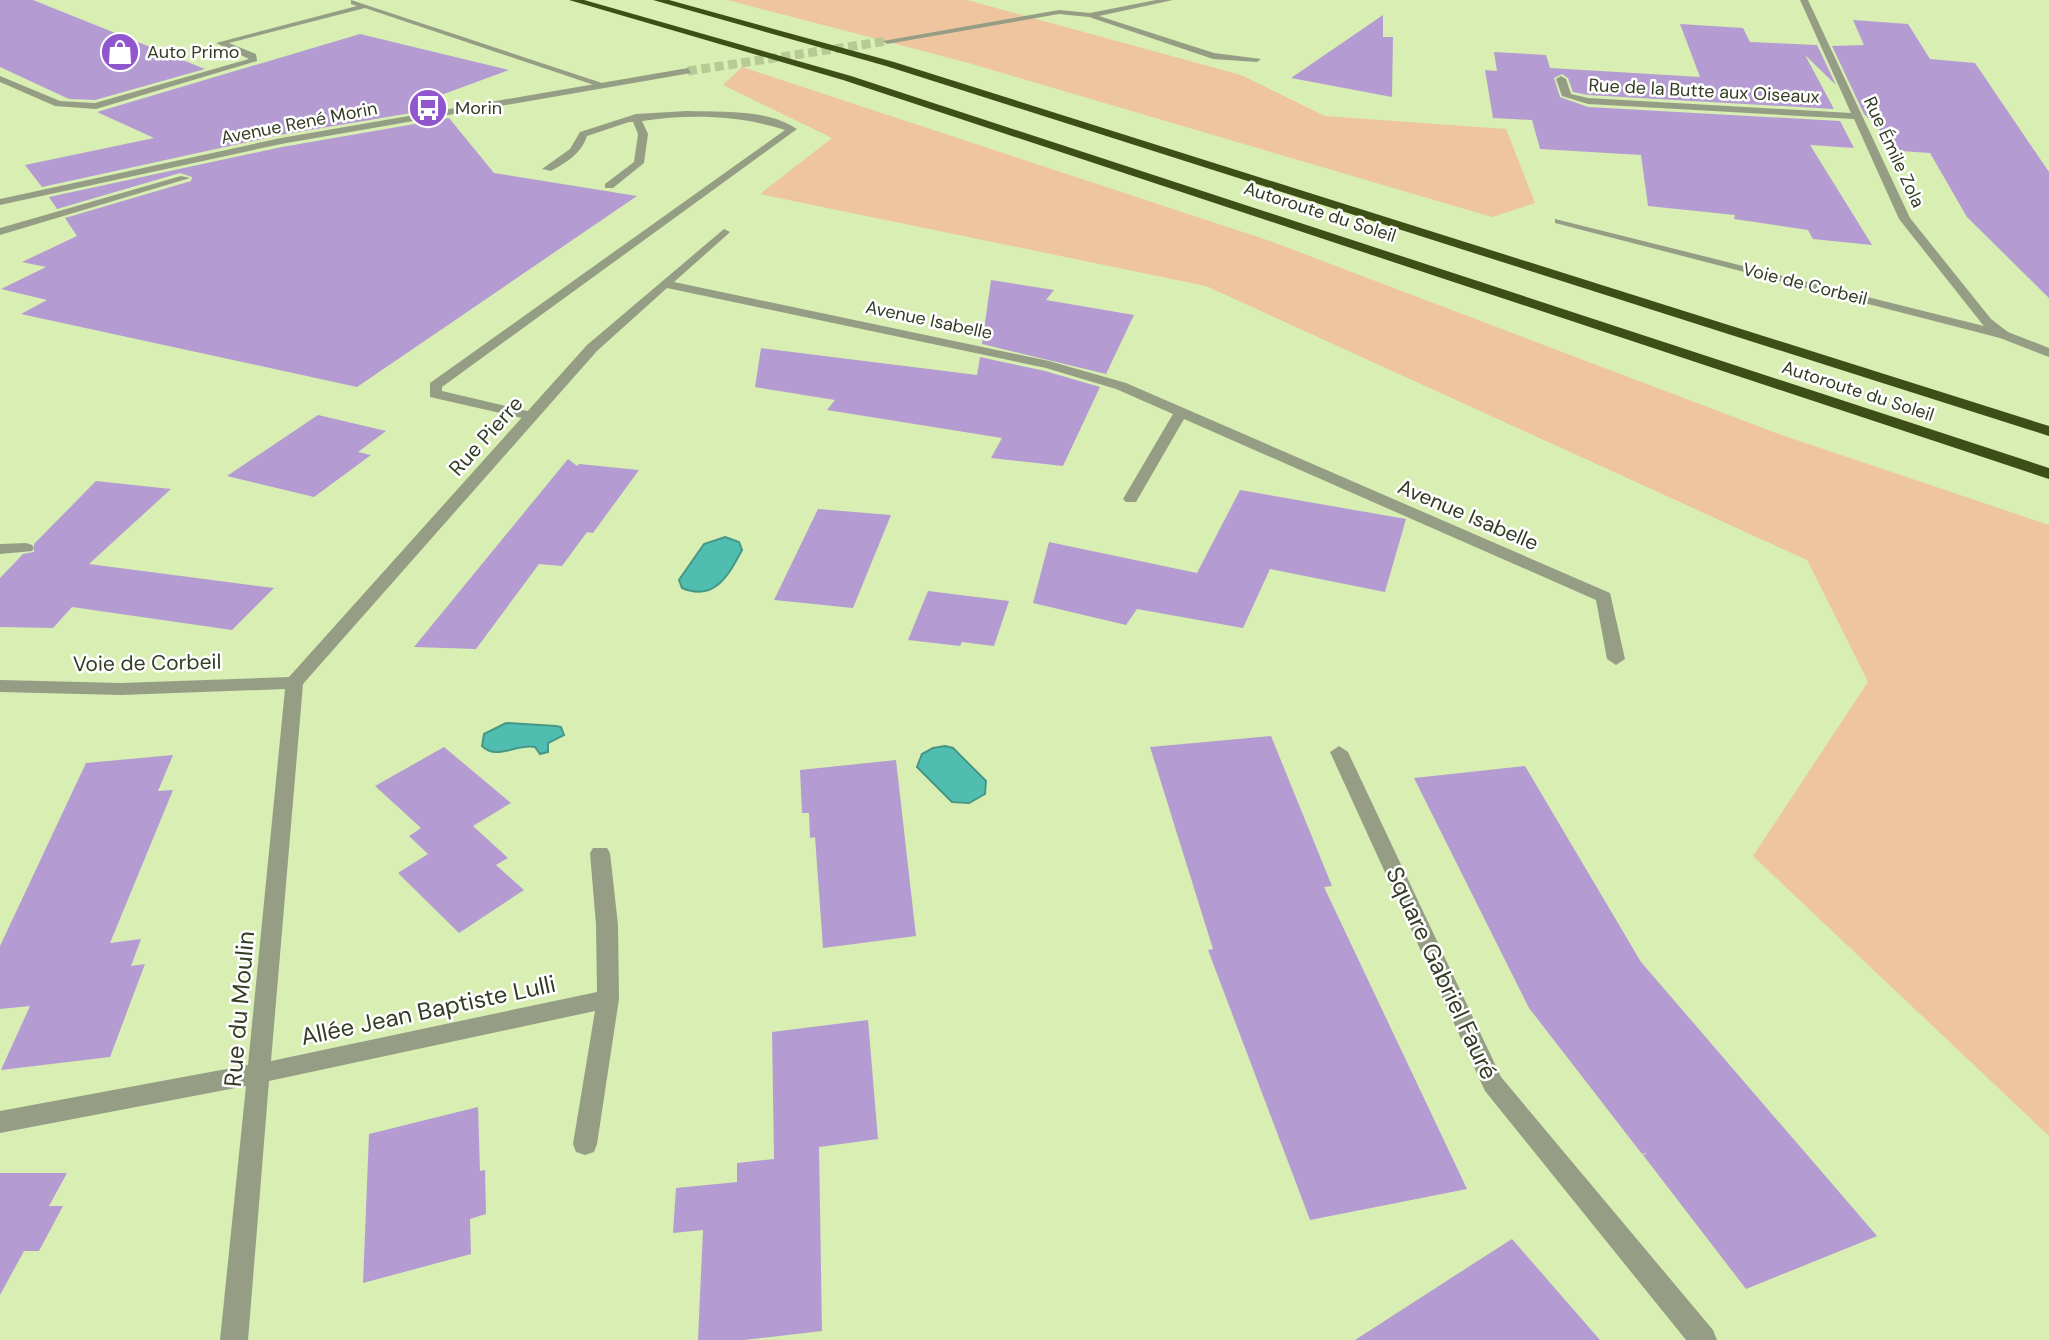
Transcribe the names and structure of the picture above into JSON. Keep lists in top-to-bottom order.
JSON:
{
  "streets": {
    "highway": ["Autoroute du Soleil"],
    "street": [
      "Rue de la Butte aux Oiseaux",
      "Avenue René Morin",
      "Rue Émile Zola",
      "Voie de Corbeil",
      "Avenue Isabelle",
      "Rue Pierre",
      "Square Gabriel Fauré",
      "Rue du Moulin",
      "Allée Jean Baptiste Lulli"
    ]
  },
  "crossings": [
    ["Rue de la Butte aux Oiseaux", "Rue Émile Zola"],
    ["Rue Émile Zola", "Voie de Corbeil"],
    ["Voie de Corbeil", "Rue Pierre"],
    ["Voie de Corbeil", "Rue du Moulin"],
    ["Avenue Isabelle", "Rue Pierre"],
    ["Rue Pierre", "Rue du Moulin"],
    ["Rue du Moulin", "Allée Jean Baptiste Lulli"]
  ],
  "places": {
    "shop": ["Auto Primo"],
    "bus stop": ["Morin"]
  }
}
